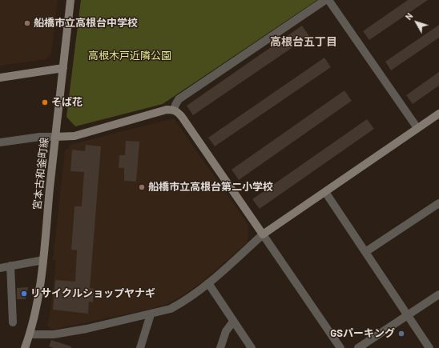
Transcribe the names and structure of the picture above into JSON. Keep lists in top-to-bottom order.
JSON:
{
  "streets": {
    "street": ["宮本古和釜町線"]
  },
  "districts": ["高根台五丁目"],
  "parks": ["高根木戸近隣公園"],
  "places": [
    "船橋市立高根台中学校",
    "そば花",
    "船橋市立高根台第二小学校",
    "リサイクルショップヤナギ",
    "GSパーキング"
  ],
  "north": "top left"
}
